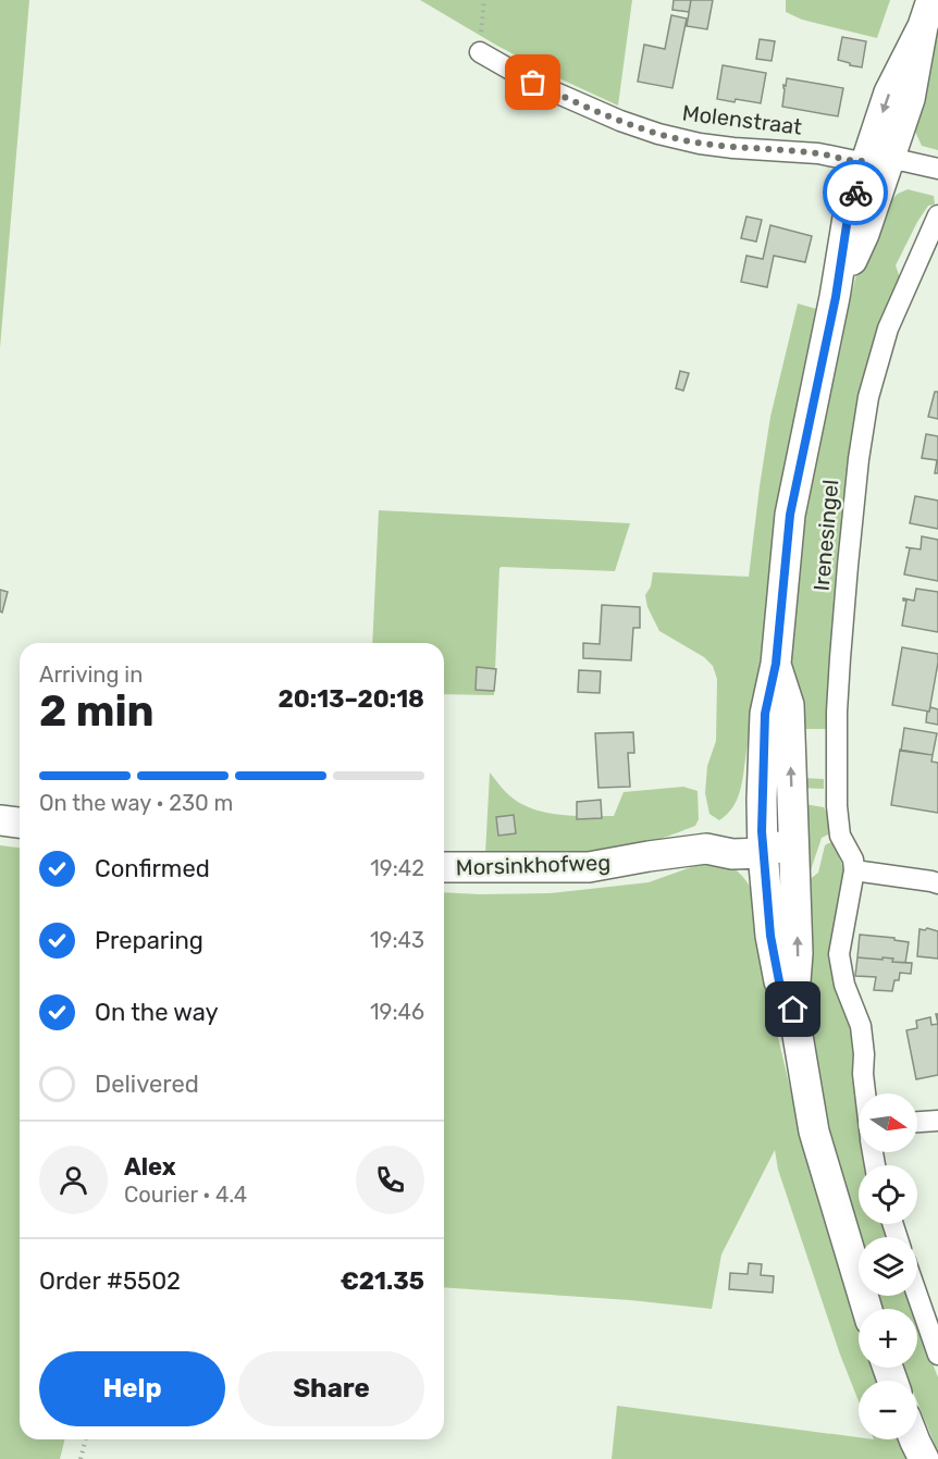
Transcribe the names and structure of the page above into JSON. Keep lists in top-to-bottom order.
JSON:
{
  "streets": {
    "main road": ["Morsinkhofweg"],
    "street": ["Molenstraat", "Irenesingel"]
  },
  "north": "right",
  "page": {
    "heading": ["2 min", "Arriving in", "20:13–20:18"],
    "panel": [
      "Alex",
      "Courier · 4.4",
      "Order #5502",
      "€21.35"
    ],
    "bar": "On the way · 230 m",
    "list": [
      ["Confirmed", "19:42"],
      ["Preparing", "19:43"],
      ["On the way", "19:46"],
      "Delivered"
    ],
    "map_buttons": ["+", "−"],
    "buttons": ["Help", "Share"]
  }
}
